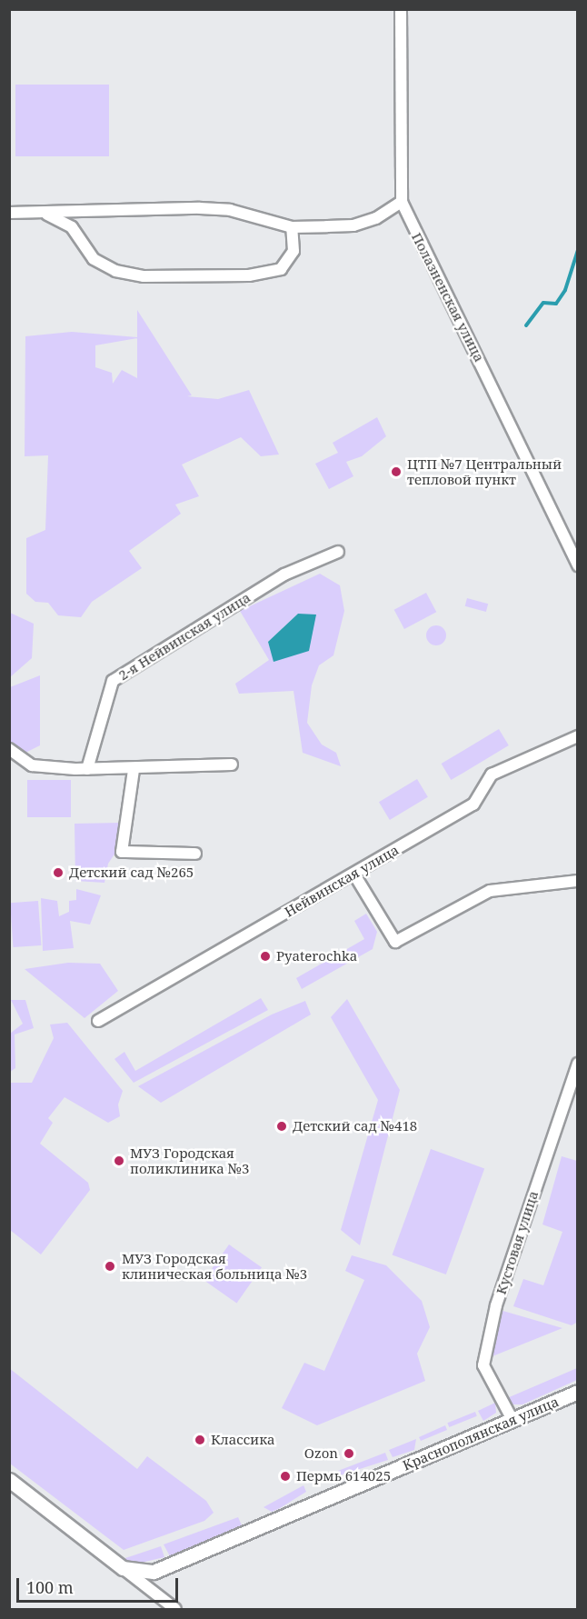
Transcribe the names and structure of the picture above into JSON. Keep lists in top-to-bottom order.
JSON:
{
  "streets": {
    "main road": ["Краснополянская улица"],
    "street": [
      "Полазненская улица",
      "2-я Нейвинская улица",
      "Нейвинская улица",
      "Кустовая улица"
    ]
  },
  "crossings": [
    ["Кустовая улица", "Краснополянская улица"]
  ],
  "places": [
    "ЦТП №7 Центральный тепловой пункт",
    "Детский сад №265",
    "Pyaterochka",
    "Детский сад №418",
    "МУЗ Городская поликлиника №3",
    "МУЗ Городская клиническая больница №3",
    "Классика",
    "Ozon",
    "Пермь 614025"
  ],
  "scale_bar": "100 m"
}
